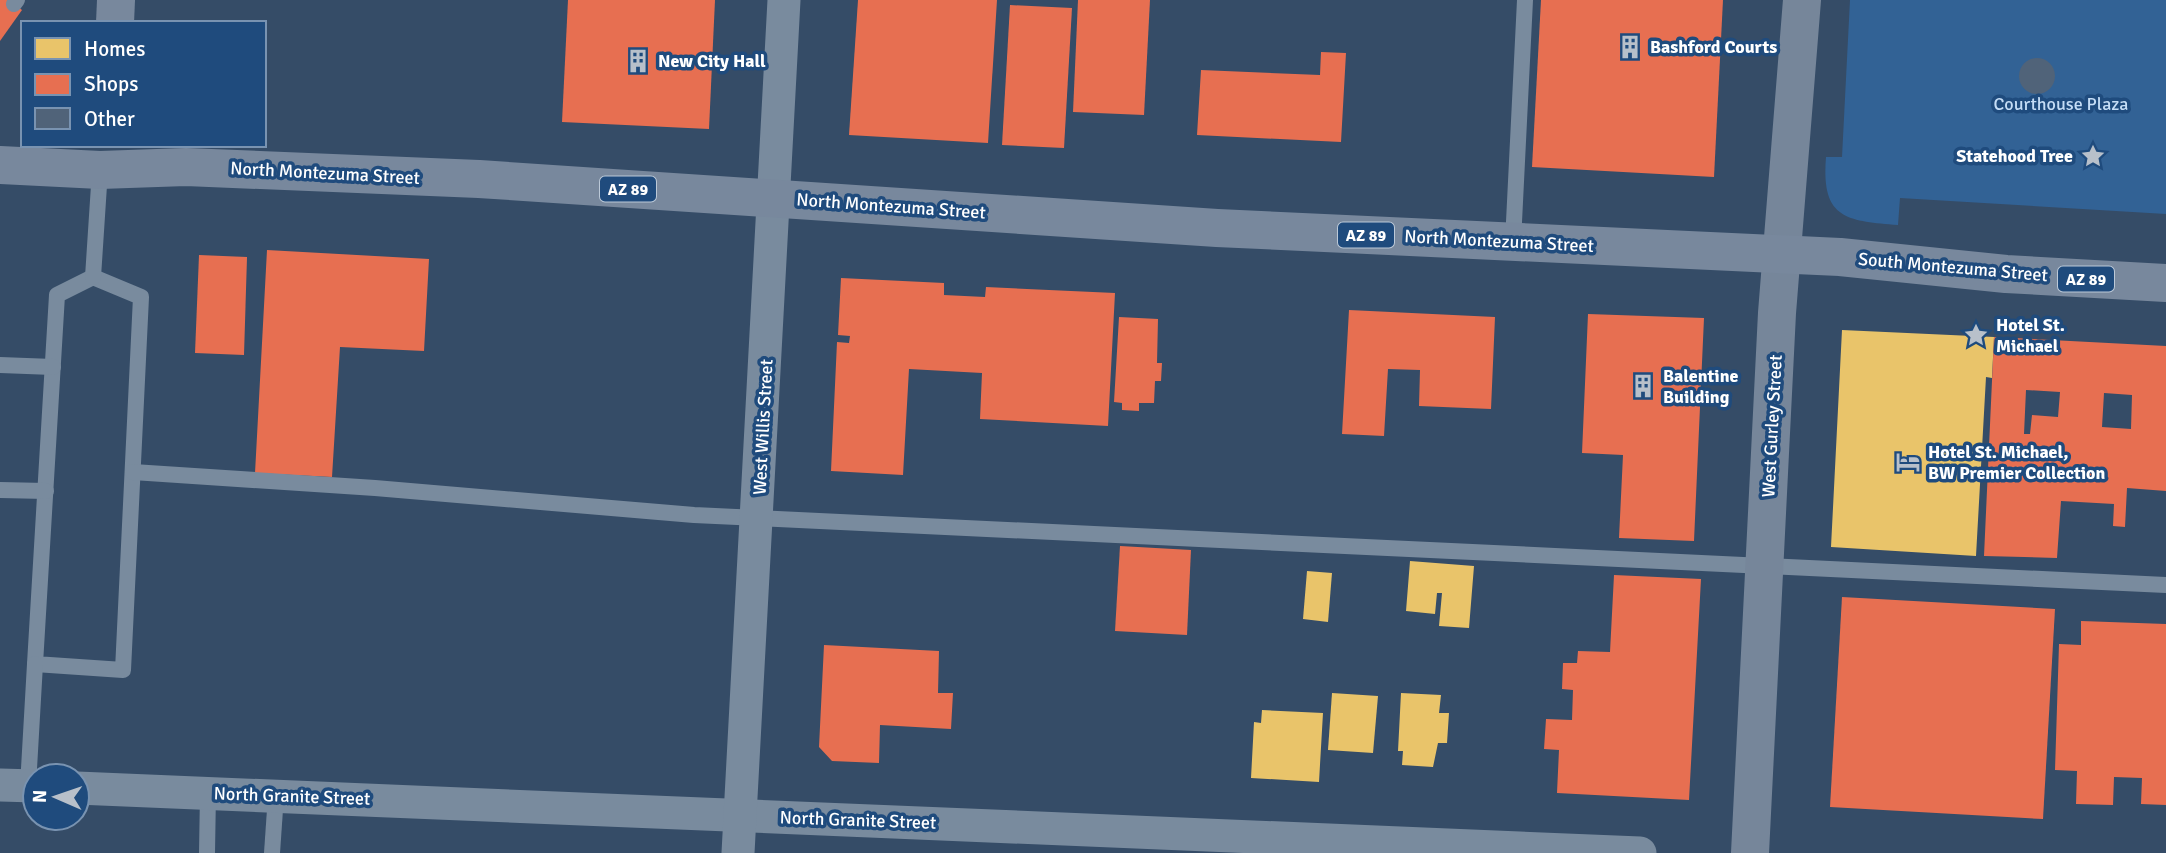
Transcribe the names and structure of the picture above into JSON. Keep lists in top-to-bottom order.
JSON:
{
  "streets": {
    "main road": [
      "North Montezuma Street",
      "AZ 89",
      "South Montezuma Street",
      "West Gurley Street"
    ],
    "street": ["West Willis Street", "North Granite Street"]
  },
  "crossings": [
    ["North Montezuma Street", "South Montezuma Street"],
    ["North Montezuma Street", "West Gurley Street"],
    ["North Montezuma Street", "West Willis Street"],
    ["South Montezuma Street", "West Gurley Street"],
    ["West Willis Street", "North Granite Street"]
  ],
  "parks": ["Courthouse Plaza"],
  "places": {
    "building": ["Bashford Courts", "New City Hall", "Balentine Building"],
    "place": ["Statehood Tree", "Hotel St. Michael"],
    "hotel": ["Hotel St. Michael, BW Premier Collection"]
  },
  "legend": ["Homes", "Shops", "Other"],
  "north": "left"
}
